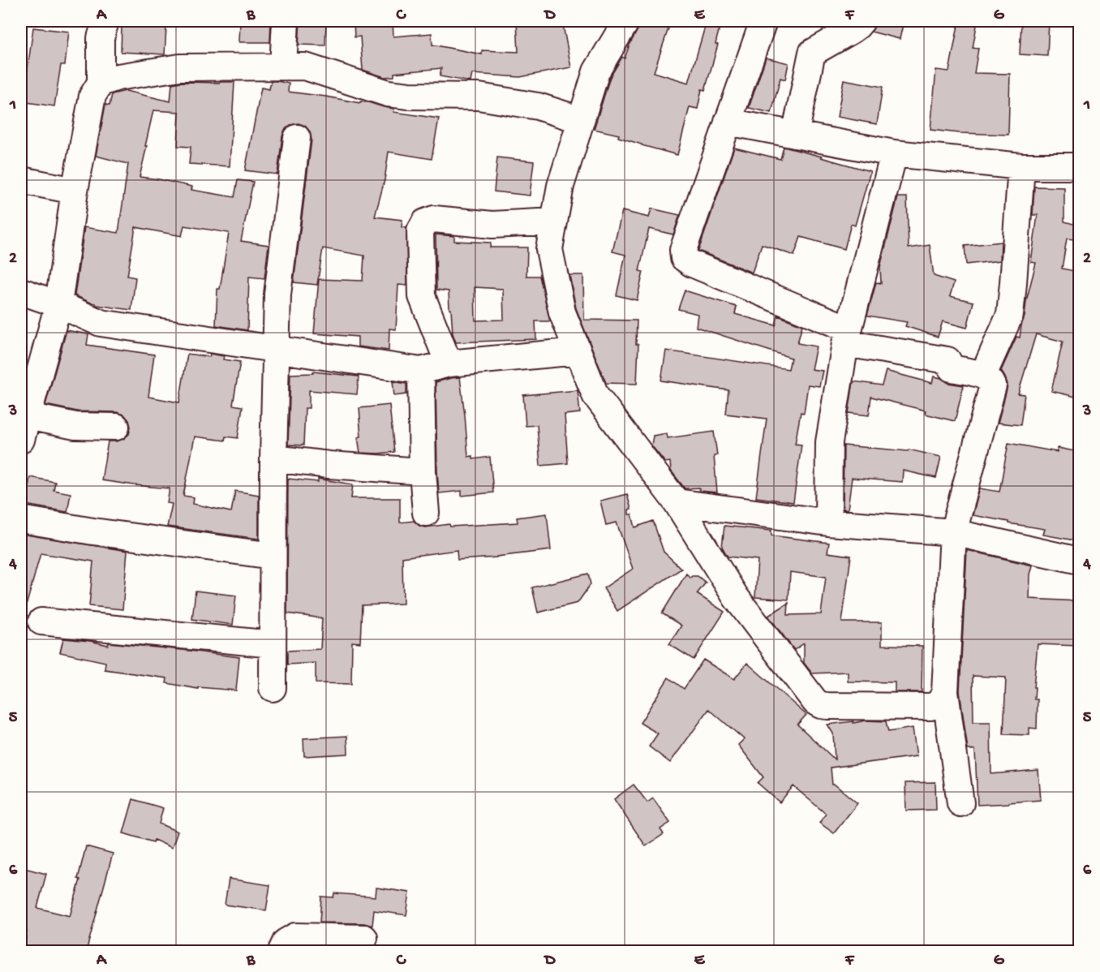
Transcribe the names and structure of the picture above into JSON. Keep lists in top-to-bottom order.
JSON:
{
  "grid": {
    "columns": [
      "A",
      "B",
      "C",
      "D",
      "E",
      "F",
      "G"
    ],
    "rows": [
      "1",
      "2",
      "3",
      "4",
      "5",
      "6"
    ]
  }
}
